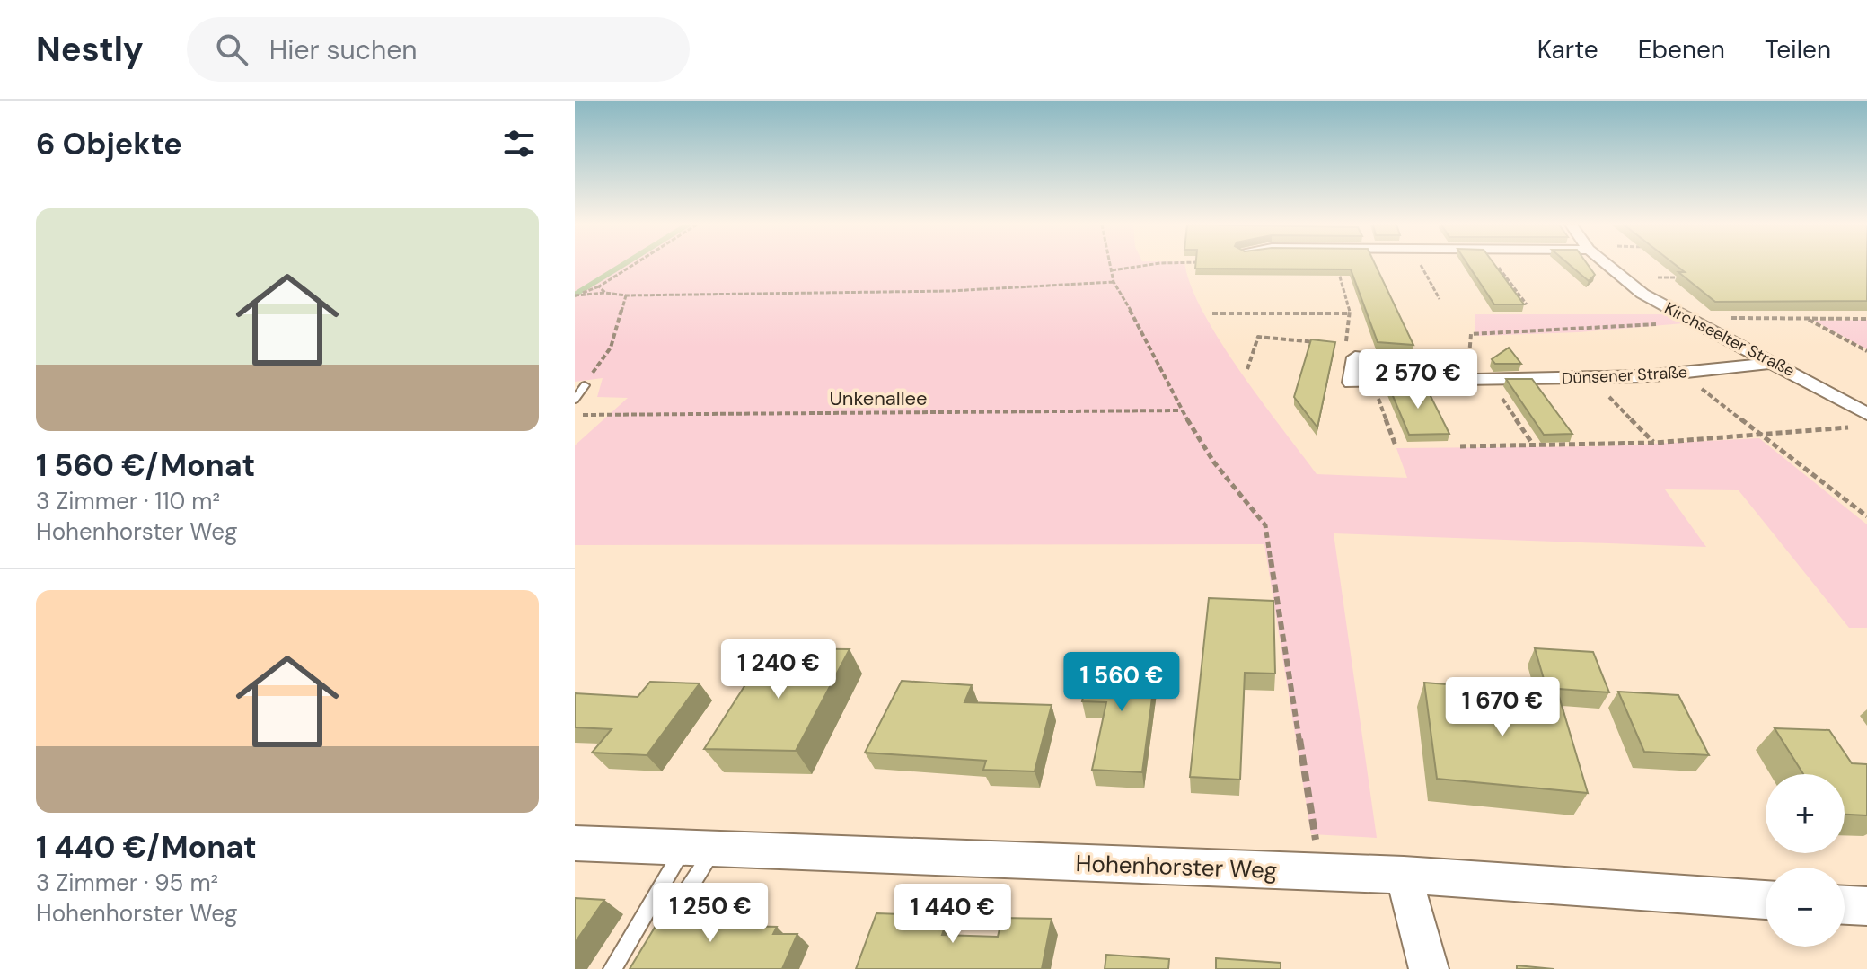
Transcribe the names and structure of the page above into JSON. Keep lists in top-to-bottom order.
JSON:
{
  "streets": {
    "street": ["Kirchseelter Straße", "Dünsener Straße", "Hohenhorster Weg"],
    "path": ["Unkenallee"]
  },
  "crossings": [
    ["Kirchseelter Straße", "Dünsener Straße"]
  ],
  "page": {
    "header": "Nestly",
    "search": "Hier suchen",
    "nav": ["Karte", "Ebenen", "Teilen"],
    "heading": "6 Objekte",
    "list": [
      {
        "name": "1 560 €/Monat",
        "note": "3 Zimmer · 110 m² · Hohenhorster Weg"
      },
      {
        "name": "1 440 €/Monat",
        "note": "3 Zimmer · 95 m² · Hohenhorster Weg"
      }
    ],
    "price": [
      "2 570 €",
      "1 240 €",
      "1 560 €",
      "1 670 €",
      "1 250 €",
      "1 440 €"
    ],
    "map_buttons": ["+", "−"]
  }
}
